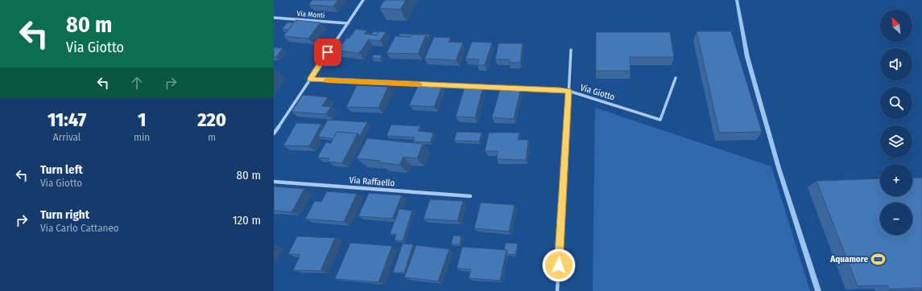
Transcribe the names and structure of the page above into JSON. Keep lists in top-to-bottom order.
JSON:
{
  "streets": {
    "street": ["Via Monti", "Via Giotto", "Via Raffaello"]
  },
  "places": {
    "sports": ["Aquamore"]
  },
  "north": "top left",
  "page": {
    "turn": ["80 m", "Via Giotto"],
    "map_buttons": ["+", "−"],
    "eta": [
      "11:47",
      "Arrival",
      "1",
      "min",
      "220",
      "m"
    ],
    "list": [
      {
        "name": "Turn left",
        "note": "Via Giotto",
        "value": "80 m"
      },
      {
        "name": "Turn right",
        "note": "Via Carlo Cattaneo",
        "value": "120 m"
      }
    ]
  }
}
